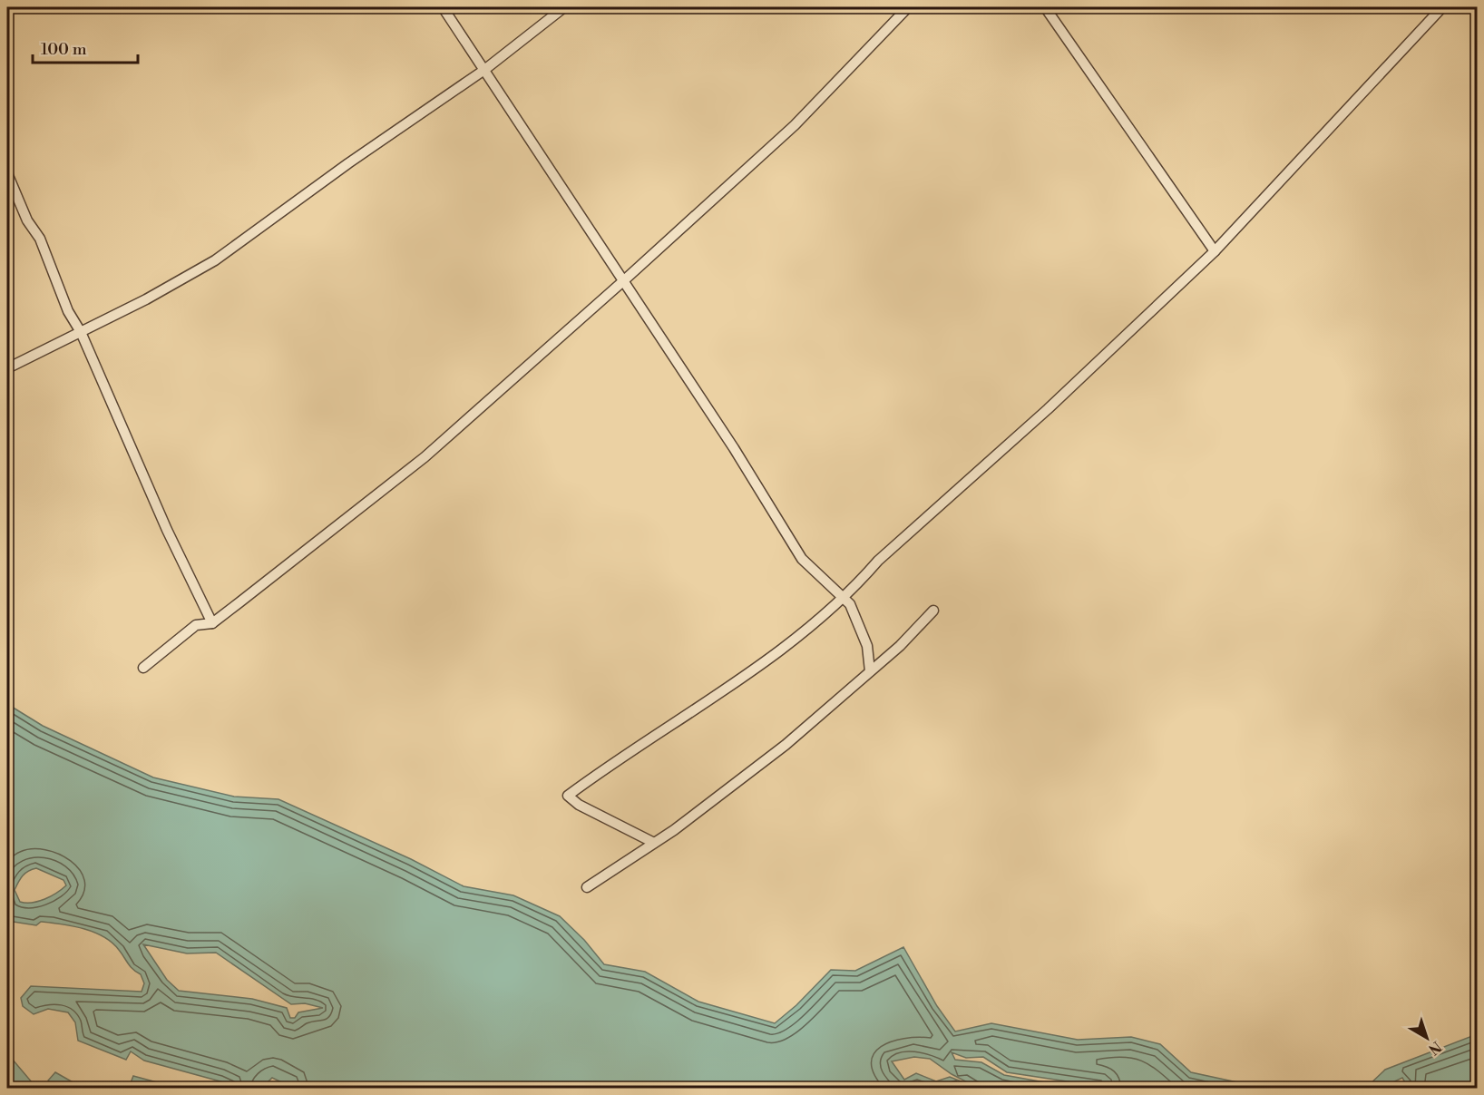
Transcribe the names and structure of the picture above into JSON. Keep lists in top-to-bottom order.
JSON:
{
  "scale_bar": "100 m",
  "north": "bottom right"
}
